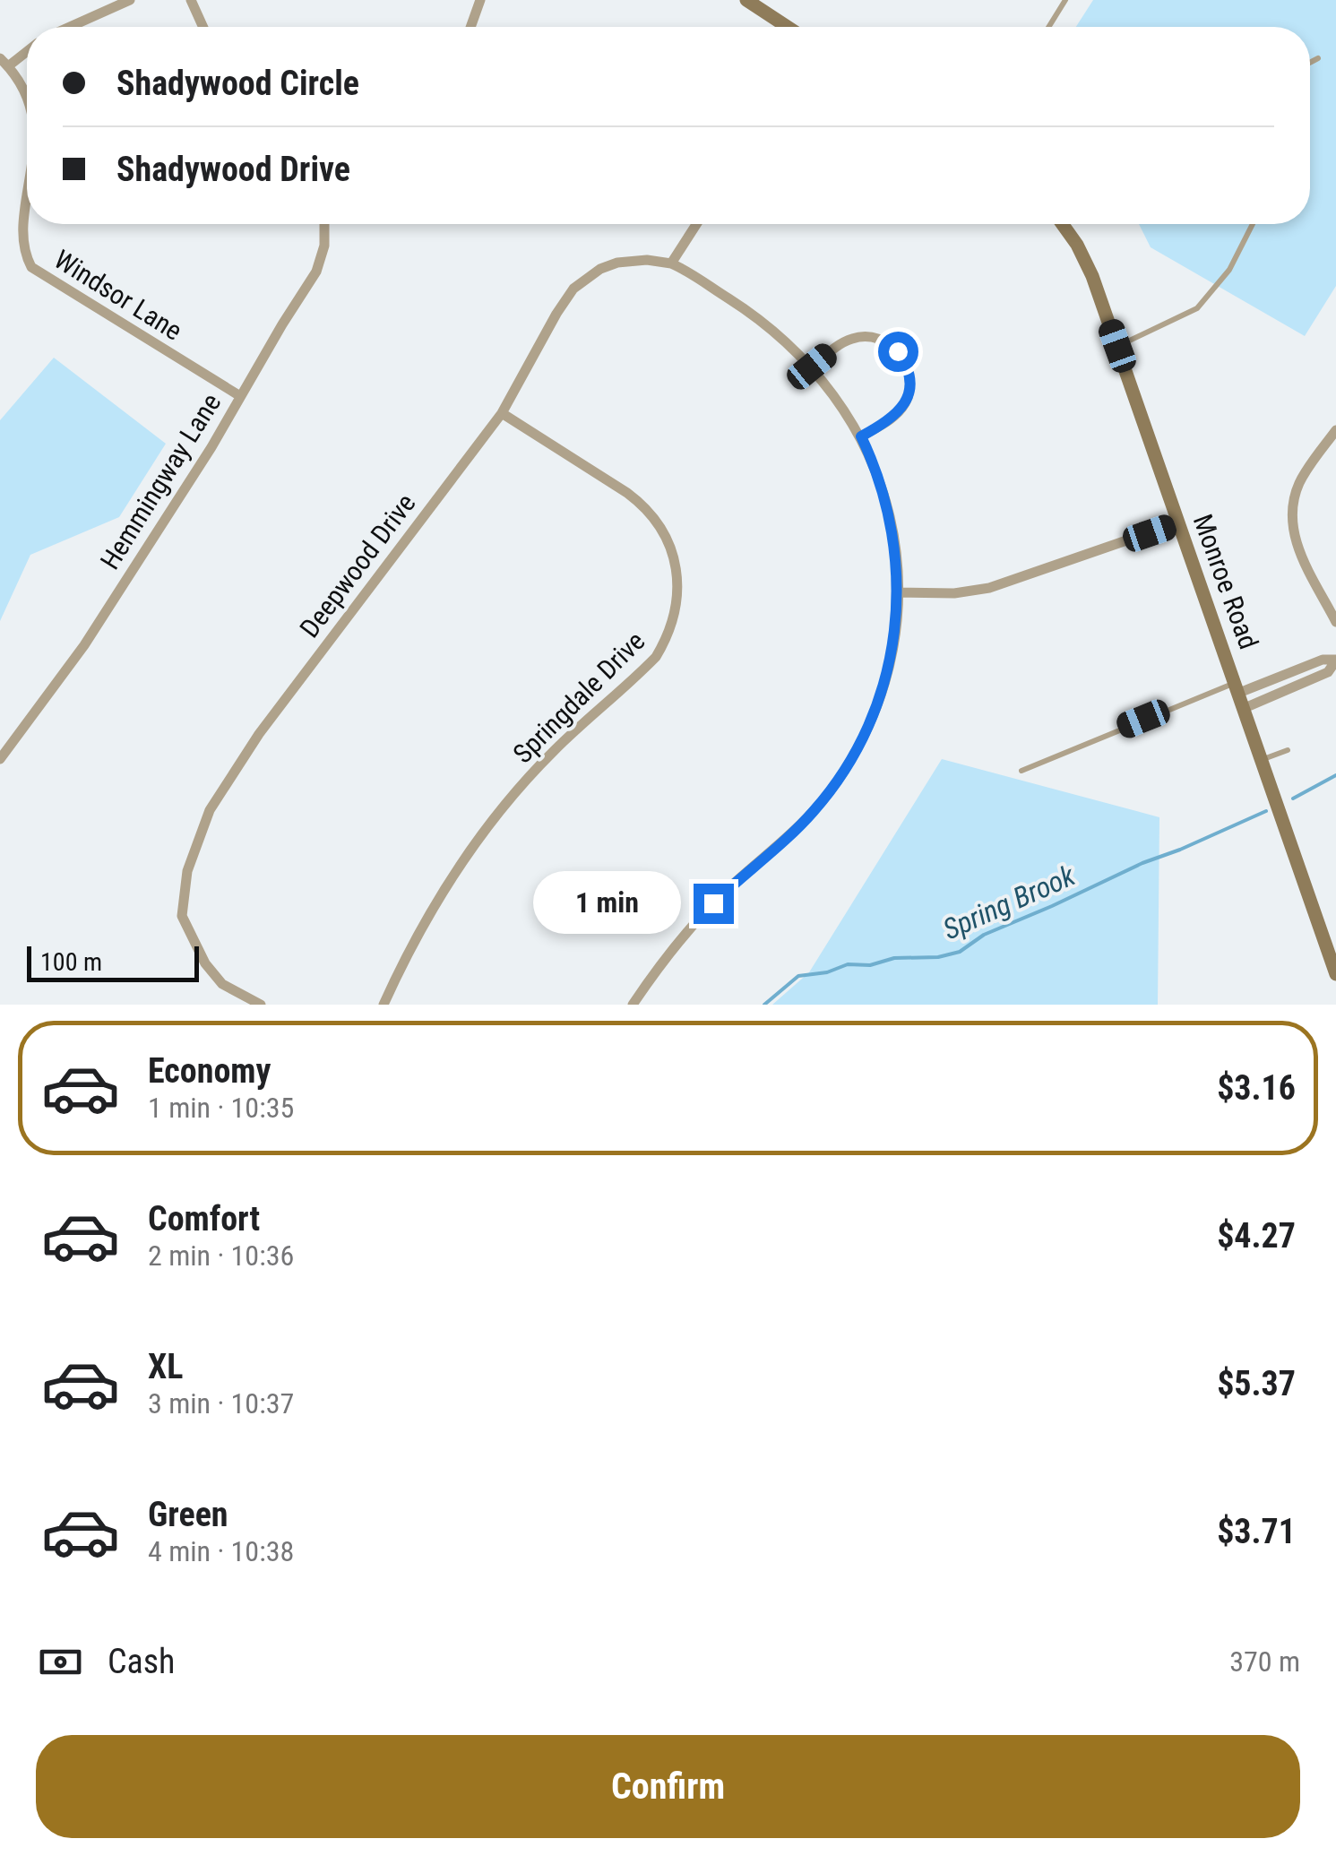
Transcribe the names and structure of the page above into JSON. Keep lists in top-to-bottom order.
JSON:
{
  "streets": {
    "street": [
      "Windsor Lane",
      "Hemmingway Lane",
      "Deepwood Drive",
      "Monroe Road",
      "Springdale Drive"
    ]
  },
  "crossings": [
    ["Windsor Lane", "Hemmingway Lane"],
    ["Deepwood Drive", "Springdale Drive"]
  ],
  "water": ["Spring Brook"],
  "scale_bar": "100 m",
  "page": {
    "banner": ["Shadywood Circle", "Shadywood Drive"],
    "bubble": "1 min",
    "scale": "100 m",
    "list": [
      {
        "name": "Economy",
        "note": "1 min · 10:35",
        "value": "$3.16"
      },
      {
        "name": "Comfort",
        "note": "2 min · 10:36",
        "value": "$4.27"
      },
      {
        "name": "XL",
        "note": "3 min · 10:37",
        "value": "$5.37"
      },
      {
        "name": "Green",
        "note": "4 min · 10:38",
        "value": "$3.71"
      }
    ],
    "pay": ["Cash", "370 m"],
    "buttons": "Confirm"
  }
}
